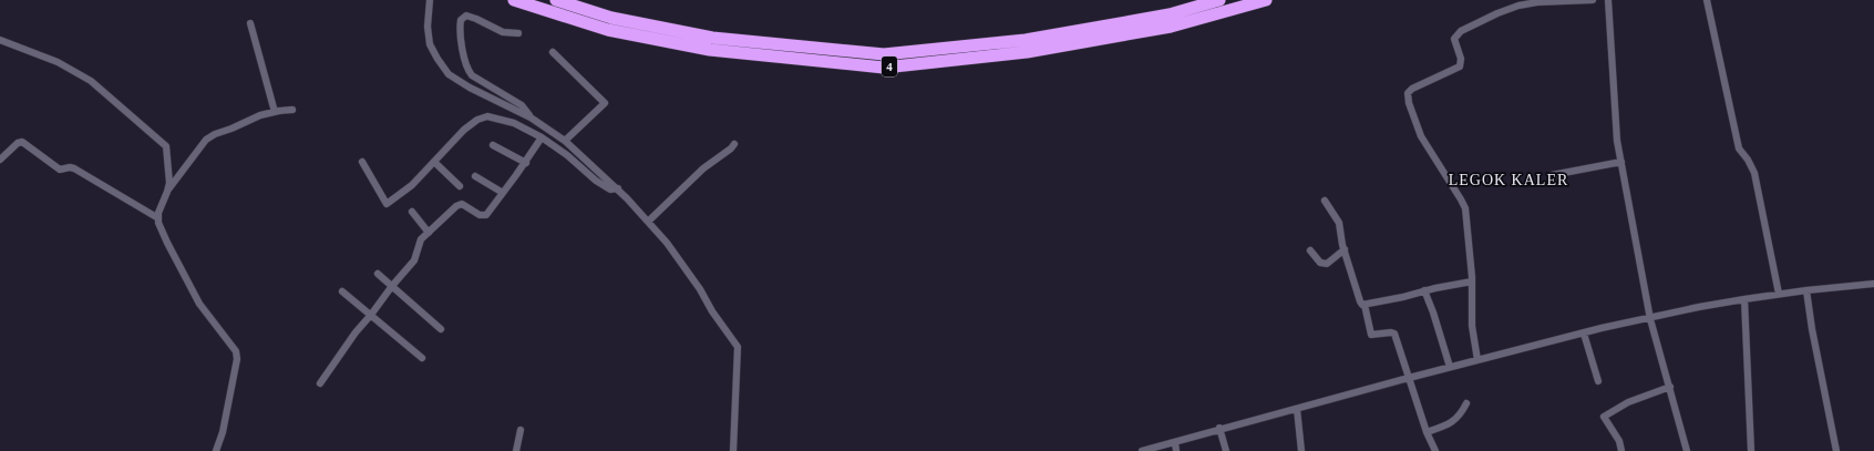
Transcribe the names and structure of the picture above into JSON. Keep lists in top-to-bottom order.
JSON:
{
  "streets": {
    "highway": ["4"]
  },
  "districts": ["LEGOK KALER"]
}
